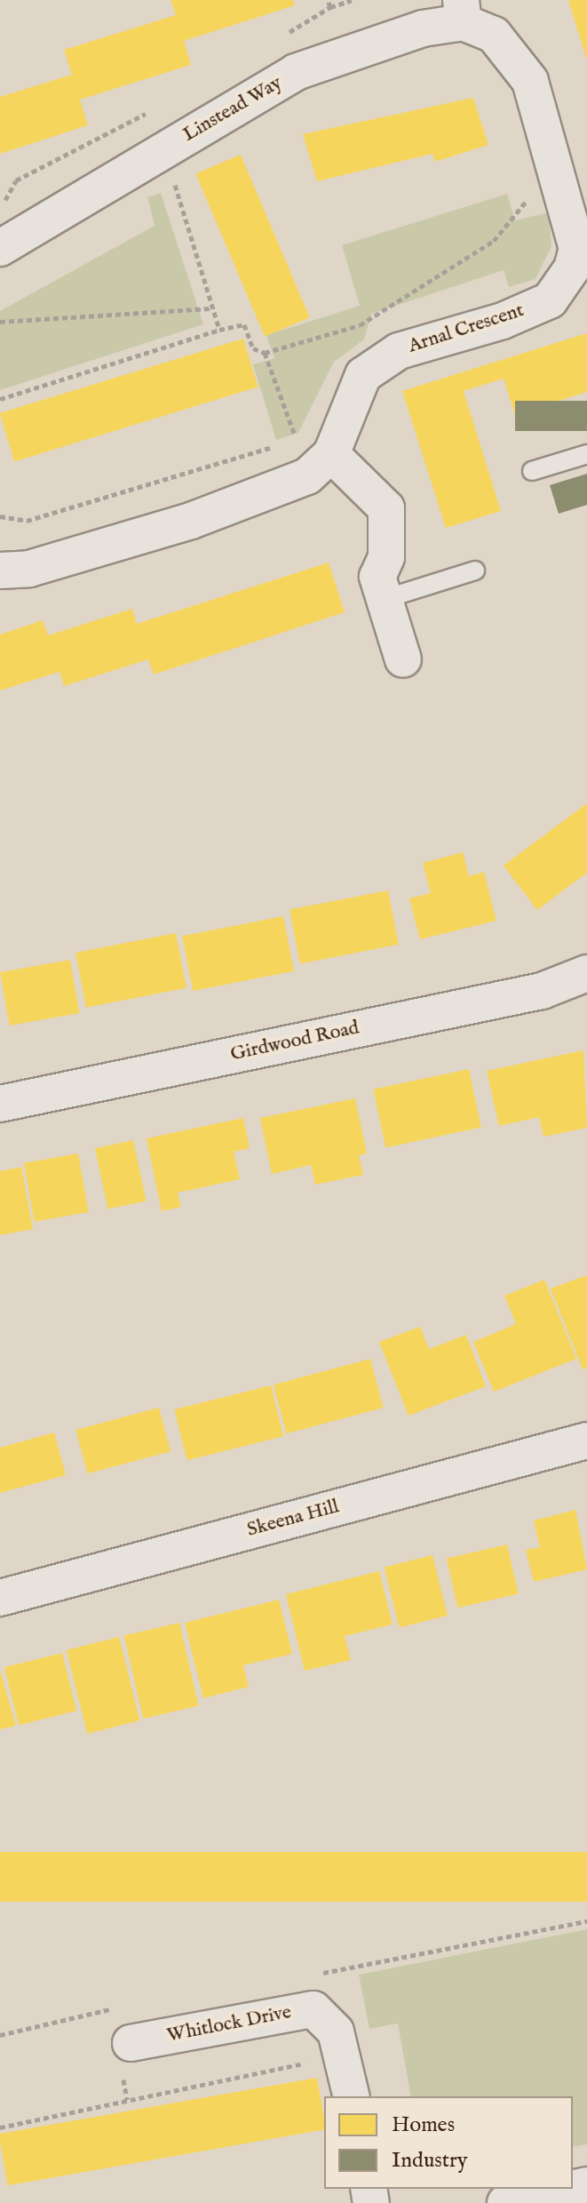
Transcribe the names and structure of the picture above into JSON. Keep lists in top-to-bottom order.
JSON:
{
  "streets": {
    "street": [
      "Linstead Way",
      "Arnal Crescent",
      "Girdwood Road",
      "Skeena Hill",
      "Whitlock Drive"
    ]
  },
  "crossings": [
    ["Linstead Way", "Arnal Crescent"]
  ],
  "legend": ["Homes", "Industry"]
}
